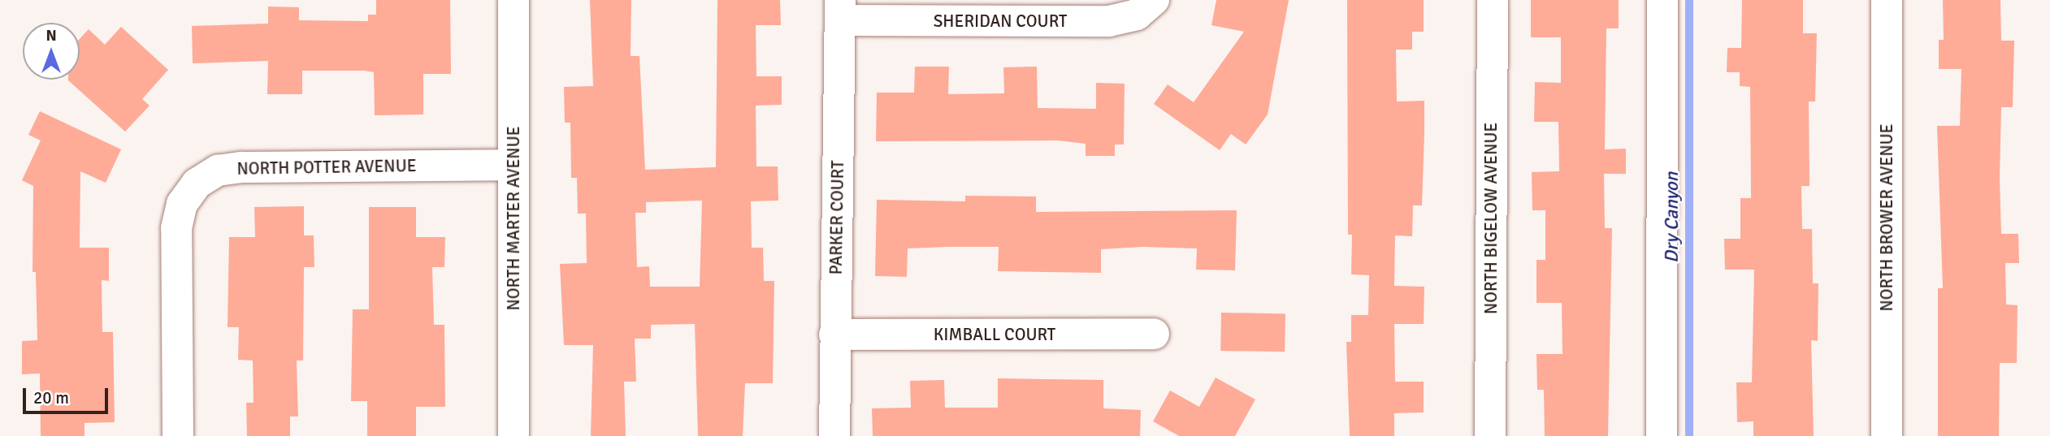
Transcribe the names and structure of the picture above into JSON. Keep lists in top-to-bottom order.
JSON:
{
  "streets": {
    "street": [
      "SHERIDAN COURT",
      "NORTH POTTER AVENUE",
      "PARKER COURT",
      "NORTH BROWER AVENUE",
      "NORTH MARTER AVENUE",
      "NORTH BIGELOW AVENUE",
      "KIMBALL COURT"
    ]
  },
  "crossings": [
    ["SHERIDAN COURT", "PARKER COURT"],
    ["NORTH POTTER AVENUE", "NORTH MARTER AVENUE"],
    ["PARKER COURT", "KIMBALL COURT"]
  ],
  "water": ["Dry Canyon"],
  "scale_bar": "20 m",
  "north": "top"
}
